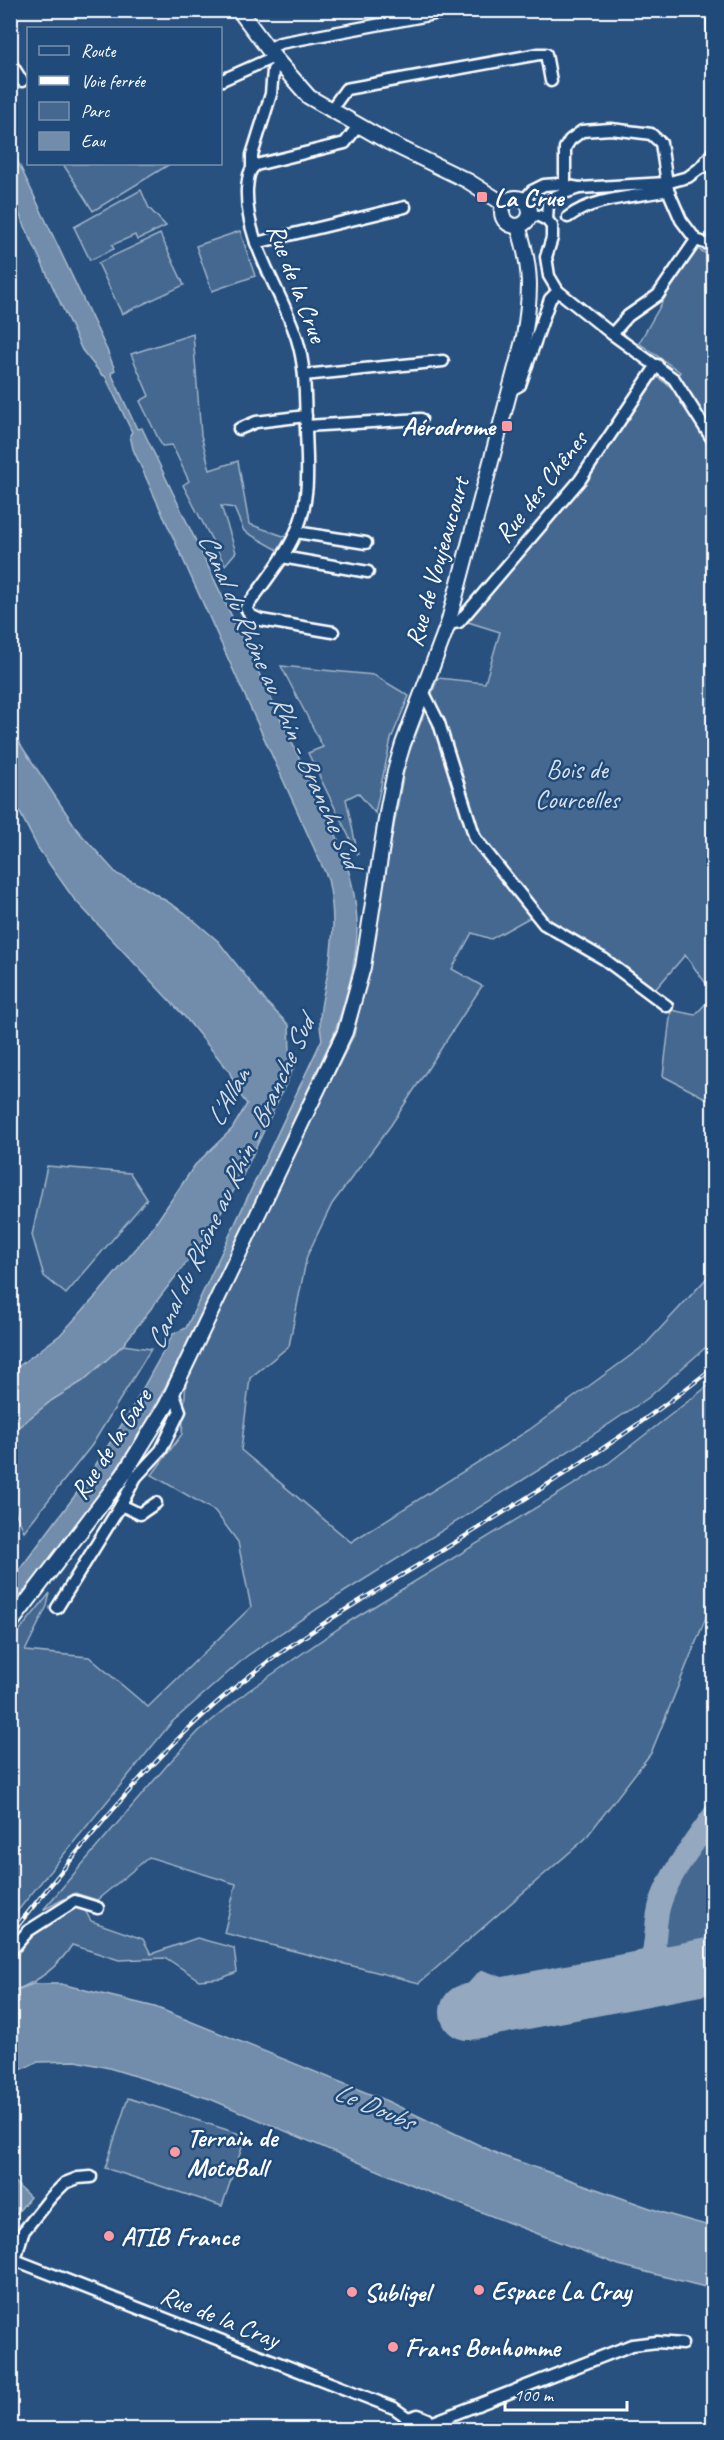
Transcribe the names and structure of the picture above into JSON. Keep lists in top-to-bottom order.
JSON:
{
  "streets": {
    "main road": ["Rue de Voujeaucourt", "Rue de la Gare"],
    "street": ["Rue de la Crue", "Rue des Chênes", "Rue de la Cray"]
  },
  "crossings": [
    ["Rue des Chênes", "Rue de Voujeaucourt"],
    ["Rue de Voujeaucourt", "Rue de la Gare"]
  ],
  "water": ["Canal du Rhône au Rhin - Branche Sud", "L'Allan", "Le Doubs"],
  "parks": ["Bois de Courcelles"],
  "places": {
    "transit": ["La Crue", "Aérodrome"],
    "other": [
      "Terrain de MotoBall",
      "ATIB France",
      "Espace La Cray",
      "Subligel",
      "Frans Bonhomme"
    ]
  },
  "legend": [
    "Route",
    "Voie ferrée",
    "Parc",
    "Eau"
  ],
  "scale_bar": "100 m"
}
